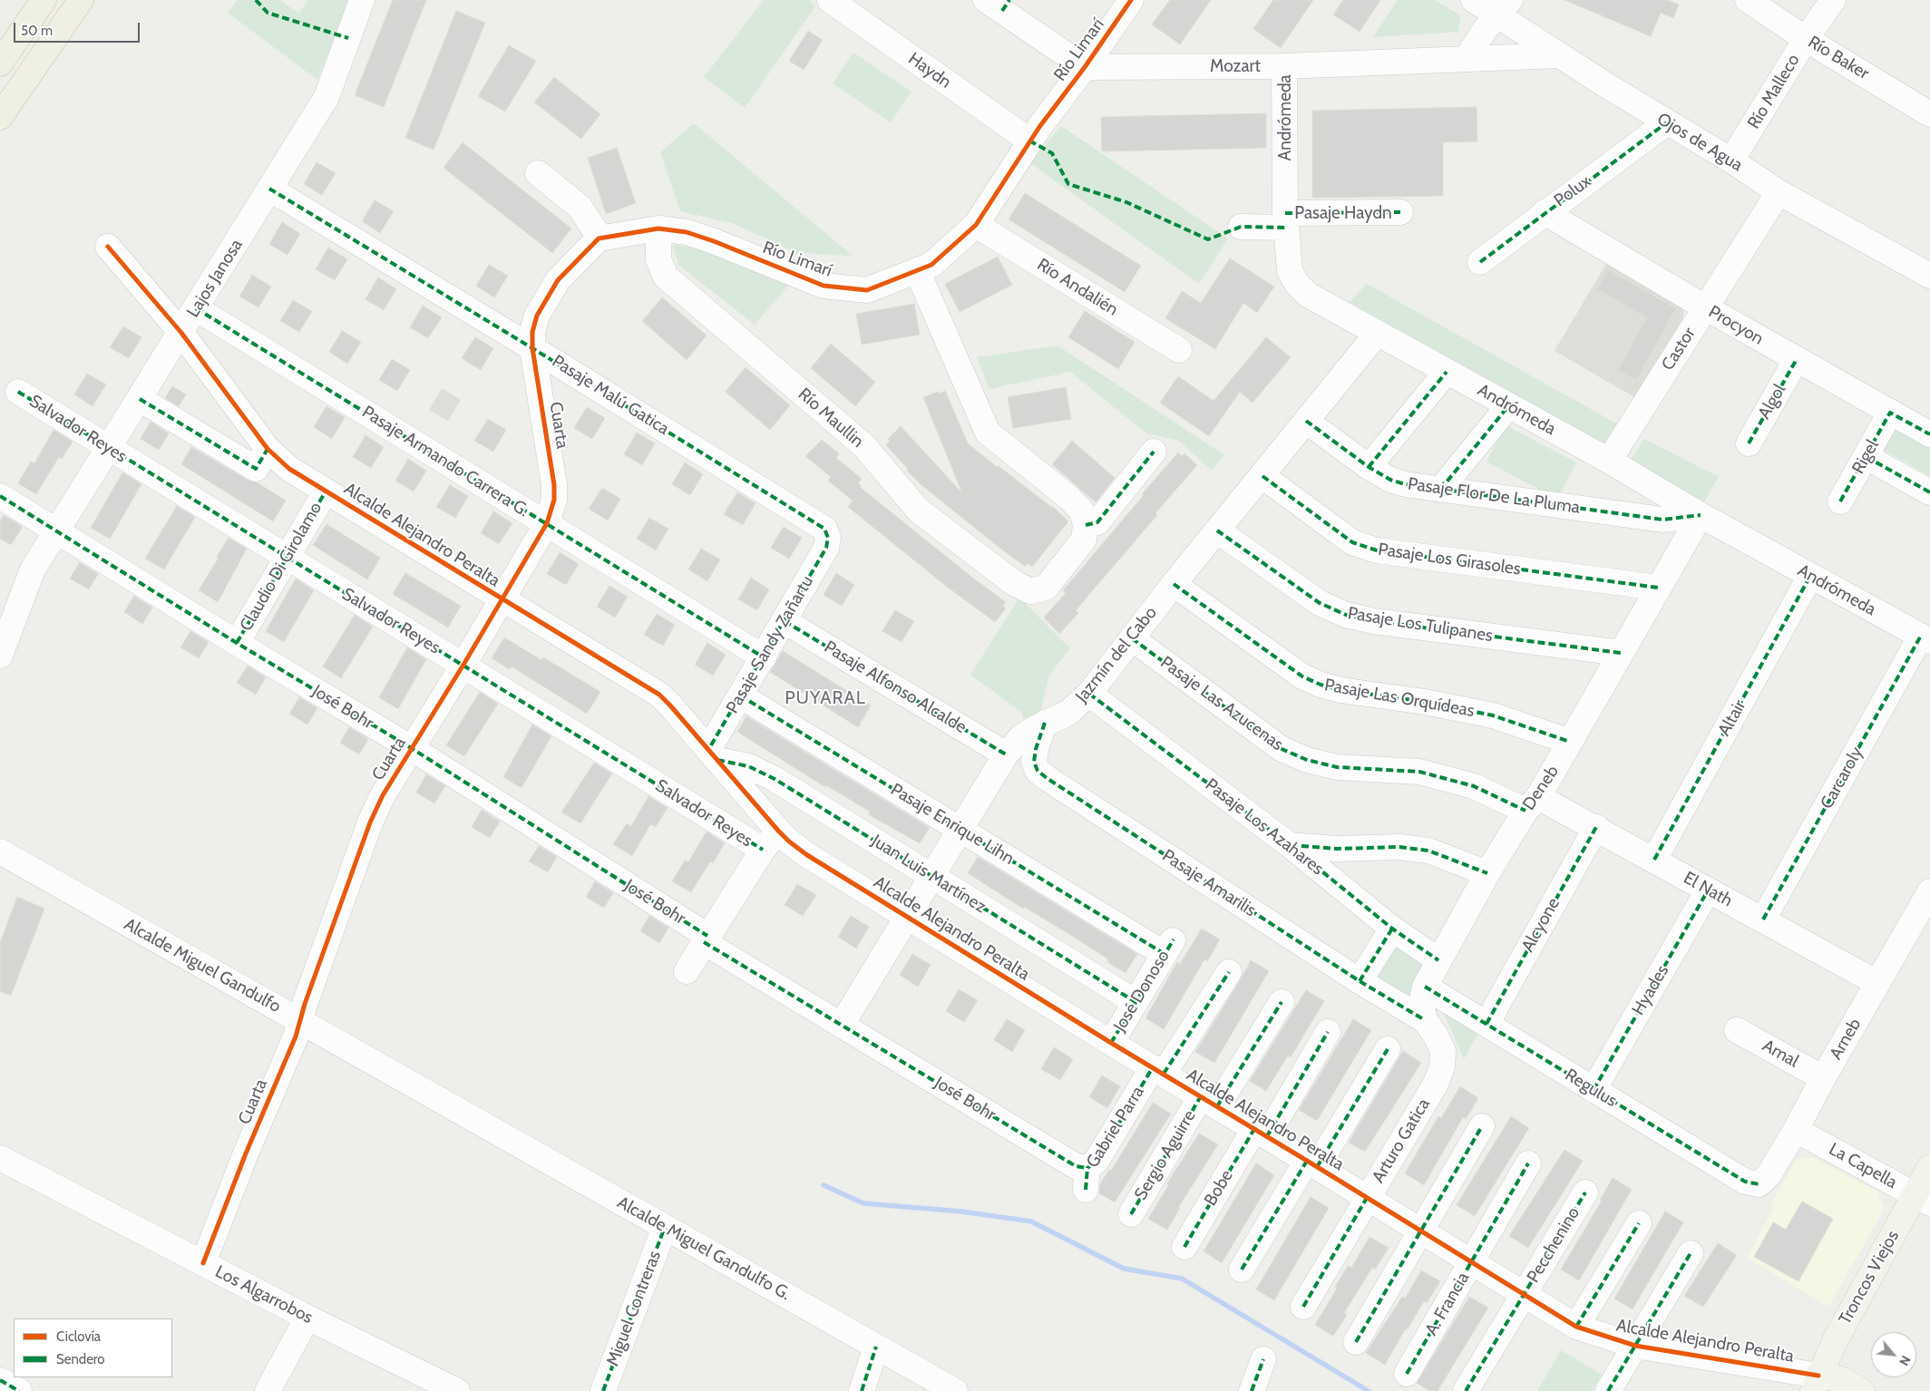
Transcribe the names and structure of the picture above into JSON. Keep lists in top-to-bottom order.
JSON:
{
  "streets": {
    "main road": ["Alcalde Alejandro Peralta", "Troncos Viejos"],
    "street": [
      "Río Limarí",
      "Río Baker",
      "Mozart",
      "Haydn",
      "Río Malleco",
      "Andrómeda",
      "Ojos de Agua",
      "Polux",
      "Pasaje Haydn",
      "Lajos Janosa",
      "Río Andalién",
      "Procyon",
      "Castor",
      "Pasaje Malú Gatica",
      "Algol",
      "Río Maullin",
      "Cuarta",
      "Salvador Reyes",
      "Rigel",
      "Pasaje Armando Carrera G.",
      "Pasaje Flor De La Pluma",
      "Pasaje Los Girasoles",
      "Claudio Di Girolamo",
      "Pasaje Los Tulipanes",
      "Pasaje Sandy Zañartu",
      "Jazmín del Cabo",
      "Pasaje Alfonso Alcalde",
      "Pasaje Las Orquídeas",
      "Pasaje Las Azucenas",
      "José Bohr",
      "Altair",
      "Carcaroly",
      "Deneb",
      "Pasaje Enrique Lihn",
      "Pasaje Los Azahares",
      "Juan Luis Martínez",
      "Pasaje Amarilis",
      "El Nath",
      "Alcyone",
      "Alcalde Miguel Gandulfo",
      "Hyades",
      "José Donoso",
      "Arneb",
      "Amal",
      "Regulus",
      "Gabriel Parra",
      "Arturo Gatica",
      "Sergio Aguirre",
      "La Capella",
      "Bobe",
      "Pecchenino",
      "Alcalde Miguel Gandulfo G.",
      "Los Algarrobos",
      "A. Francia",
      "Miguel Contreras"
    ]
  },
  "crossings": [
    ["Río Limarí", "Mozart"],
    ["Río Limarí", "Haydn"],
    ["Río Limarí", "Río Andalién"],
    ["Río Limarí", "Río Maullin"],
    ["Río Limarí", "Cuarta"],
    ["Río Baker", "Río Malleco"],
    ["Mozart", "Andrómeda"],
    ["Mozart", "Ojos de Agua"],
    ["Río Malleco", "Ojos de Agua"],
    ["Andrómeda", "Pasaje Haydn"],
    ["Andrómeda", "Castor"],
    ["Andrómeda", "Pasaje Flor De La Pluma"],
    ["Andrómeda", "Jazmín del Cabo"],
    ["Andrómeda", "Altair"],
    ["Andrómeda", "Carcaroly"],
    ["Andrómeda", "Deneb"],
    ["Ojos de Agua", "Polux"],
    ["Ojos de Agua", "Castor"],
    ["Polux", "Procyon"],
    ["Lajos Janosa", "Pasaje Malú Gatica"],
    ["Lajos Janosa", "Salvador Reyes"],
    ["Lajos Janosa", "Pasaje Armando Carrera G."],
    ["Lajos Janosa", "Alcalde Alejandro Peralta"],
    ["Lajos Janosa", "José Bohr"],
    ["Procyon", "Castor"],
    ["Procyon", "Algol"],
    ["Procyon", "Rigel"],
    ["Pasaje Malú Gatica", "Cuarta"],
    ["Pasaje Malú Gatica", "Pasaje Sandy Zañartu"],
    ["Cuarta", "Salvador Reyes"],
    ["Cuarta", "Pasaje Armando Carrera G."],
    ["Cuarta", "Alcalde Alejandro Peralta"],
    ["Cuarta", "José Bohr"],
    ["Cuarta", "Alcalde Miguel Gandulfo"],
    ["Cuarta", "Los Algarrobos"],
    ["Salvador Reyes", "Claudio Di Girolamo"],
    ["Pasaje Armando Carrera G.", "Pasaje Sandy Zañartu"],
    ["Pasaje Flor De La Pluma", "Jazmín del Cabo"],
    ["Pasaje Flor De La Pluma", "Deneb"],
    ["Alcalde Alejandro Peralta", "Claudio Di Girolamo"],
    ["Alcalde Alejandro Peralta", "Pasaje Sandy Zañartu"],
    ["Alcalde Alejandro Peralta", "Jazmín del Cabo"],
    ["Alcalde Alejandro Peralta", "Juan Luis Martínez"],
    ["Alcalde Alejandro Peralta", "José Donoso"],
    ["Alcalde Alejandro Peralta", "Gabriel Parra"],
    ["Alcalde Alejandro Peralta", "Arturo Gatica"],
    ["Alcalde Alejandro Peralta", "Sergio Aguirre"],
    ["Alcalde Alejandro Peralta", "Bobe"],
    ["Alcalde Alejandro Peralta", "Pecchenino"],
    ["Alcalde Alejandro Peralta", "Troncos Viejos"],
    ["Alcalde Alejandro Peralta", "A. Francia"],
    ["Pasaje Los Girasoles", "Jazmín del Cabo"],
    ["Pasaje Los Girasoles", "Deneb"],
    ["Claudio Di Girolamo", "José Bohr"],
    ["Pasaje Los Tulipanes", "Jazmín del Cabo"],
    ["Pasaje Los Tulipanes", "Deneb"],
    ["Pasaje Sandy Zañartu", "Pasaje Alfonso Alcalde"],
    ["Pasaje Sandy Zañartu", "Pasaje Enrique Lihn"],
    ["Pasaje Sandy Zañartu", "Juan Luis Martínez"],
    ["Jazmín del Cabo", "Pasaje Alfonso Alcalde"],
    ["Jazmín del Cabo", "Pasaje Las Orquídeas"],
    ["Jazmín del Cabo", "Pasaje Las Azucenas"],
    ["Jazmín del Cabo", "José Bohr"],
    ["Jazmín del Cabo", "Pasaje Enrique Lihn"],
    ["Jazmín del Cabo", "Pasaje Los Azahares"],
    ["Jazmín del Cabo", "Juan Luis Martínez"],
    ["Jazmín del Cabo", "Pasaje Amarilis"],
    ["Pasaje Las Orquídeas", "Deneb"],
    ["Pasaje Las Azucenas", "Deneb"],
    ["Pasaje Las Azucenas", "El Nath"],
    ["José Bohr", "Gabriel Parra"],
    ["Altair", "El Nath"],
    ["Carcaroly", "El Nath"],
    ["Deneb", "Pasaje Los Azahares"],
    ["Deneb", "Pasaje Amarilis"],
    ["Deneb", "El Nath"],
    ["Deneb", "Regulus"],
    ["Deneb", "Arturo Gatica"],
    ["Pasaje Enrique Lihn", "José Donoso"],
    ["Juan Luis Martínez", "José Donoso"],
    ["El Nath", "Alcyone"],
    ["El Nath", "Hyades"],
    ["El Nath", "Arneb"],
    ["Alcyone", "Regulus"],
    ["Alcalde Miguel Gandulfo", "Alcalde Miguel Gandulfo G."],
    ["Hyades", "Regulus"],
    ["Arneb", "Amal"],
    ["Arneb", "Regulus"],
    ["Arneb", "La Capella"],
    ["La Capella", "Troncos Viejos"],
    ["Alcalde Miguel Gandulfo G.", "Miguel Contreras"]
  ],
  "districts": ["PUYARAL"],
  "legend": ["Ciclovía", "Sendero"],
  "scale_bar": "50 m",
  "north": "bottom right"
}
